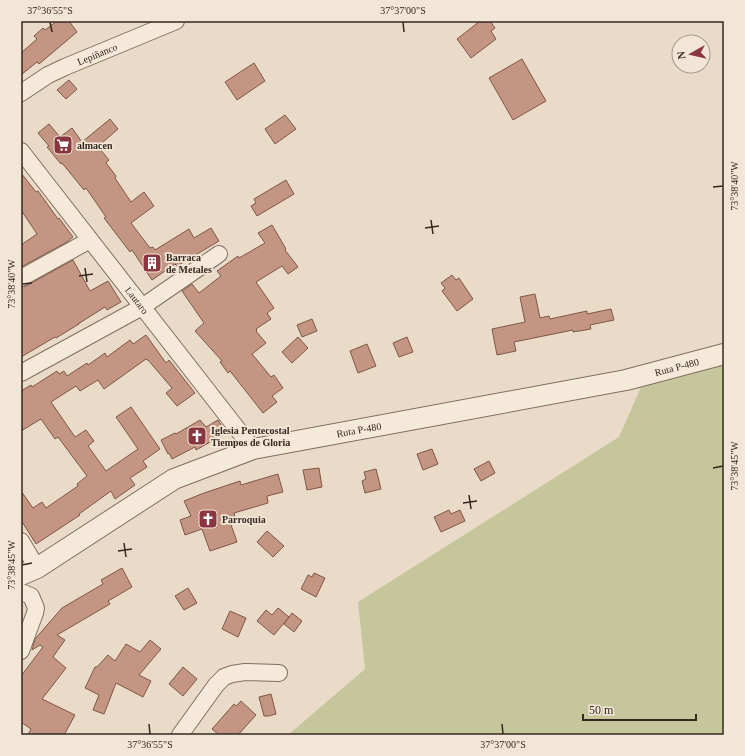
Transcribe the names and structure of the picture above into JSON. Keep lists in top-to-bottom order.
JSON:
{
  "streets": {
    "street": ["Lepiñanco", "Lautaro", "Ruta P-480"]
  },
  "crossings": [
    ["Lautaro", "Ruta P-480"]
  ],
  "places": {
    "supermarket": ["almacen"],
    "building": ["Barraca de Metales"],
    "church": ["Iglesia Pentecostal Tiempos de Gloria", "Parroquia"]
  },
  "scale_bar": "50 m",
  "north": "left",
  "coordinates": [
    "37°36'55\"S",
    "37°37'00\"S",
    "73°38'40\"W",
    "73°38'45\"W"
  ]
}
